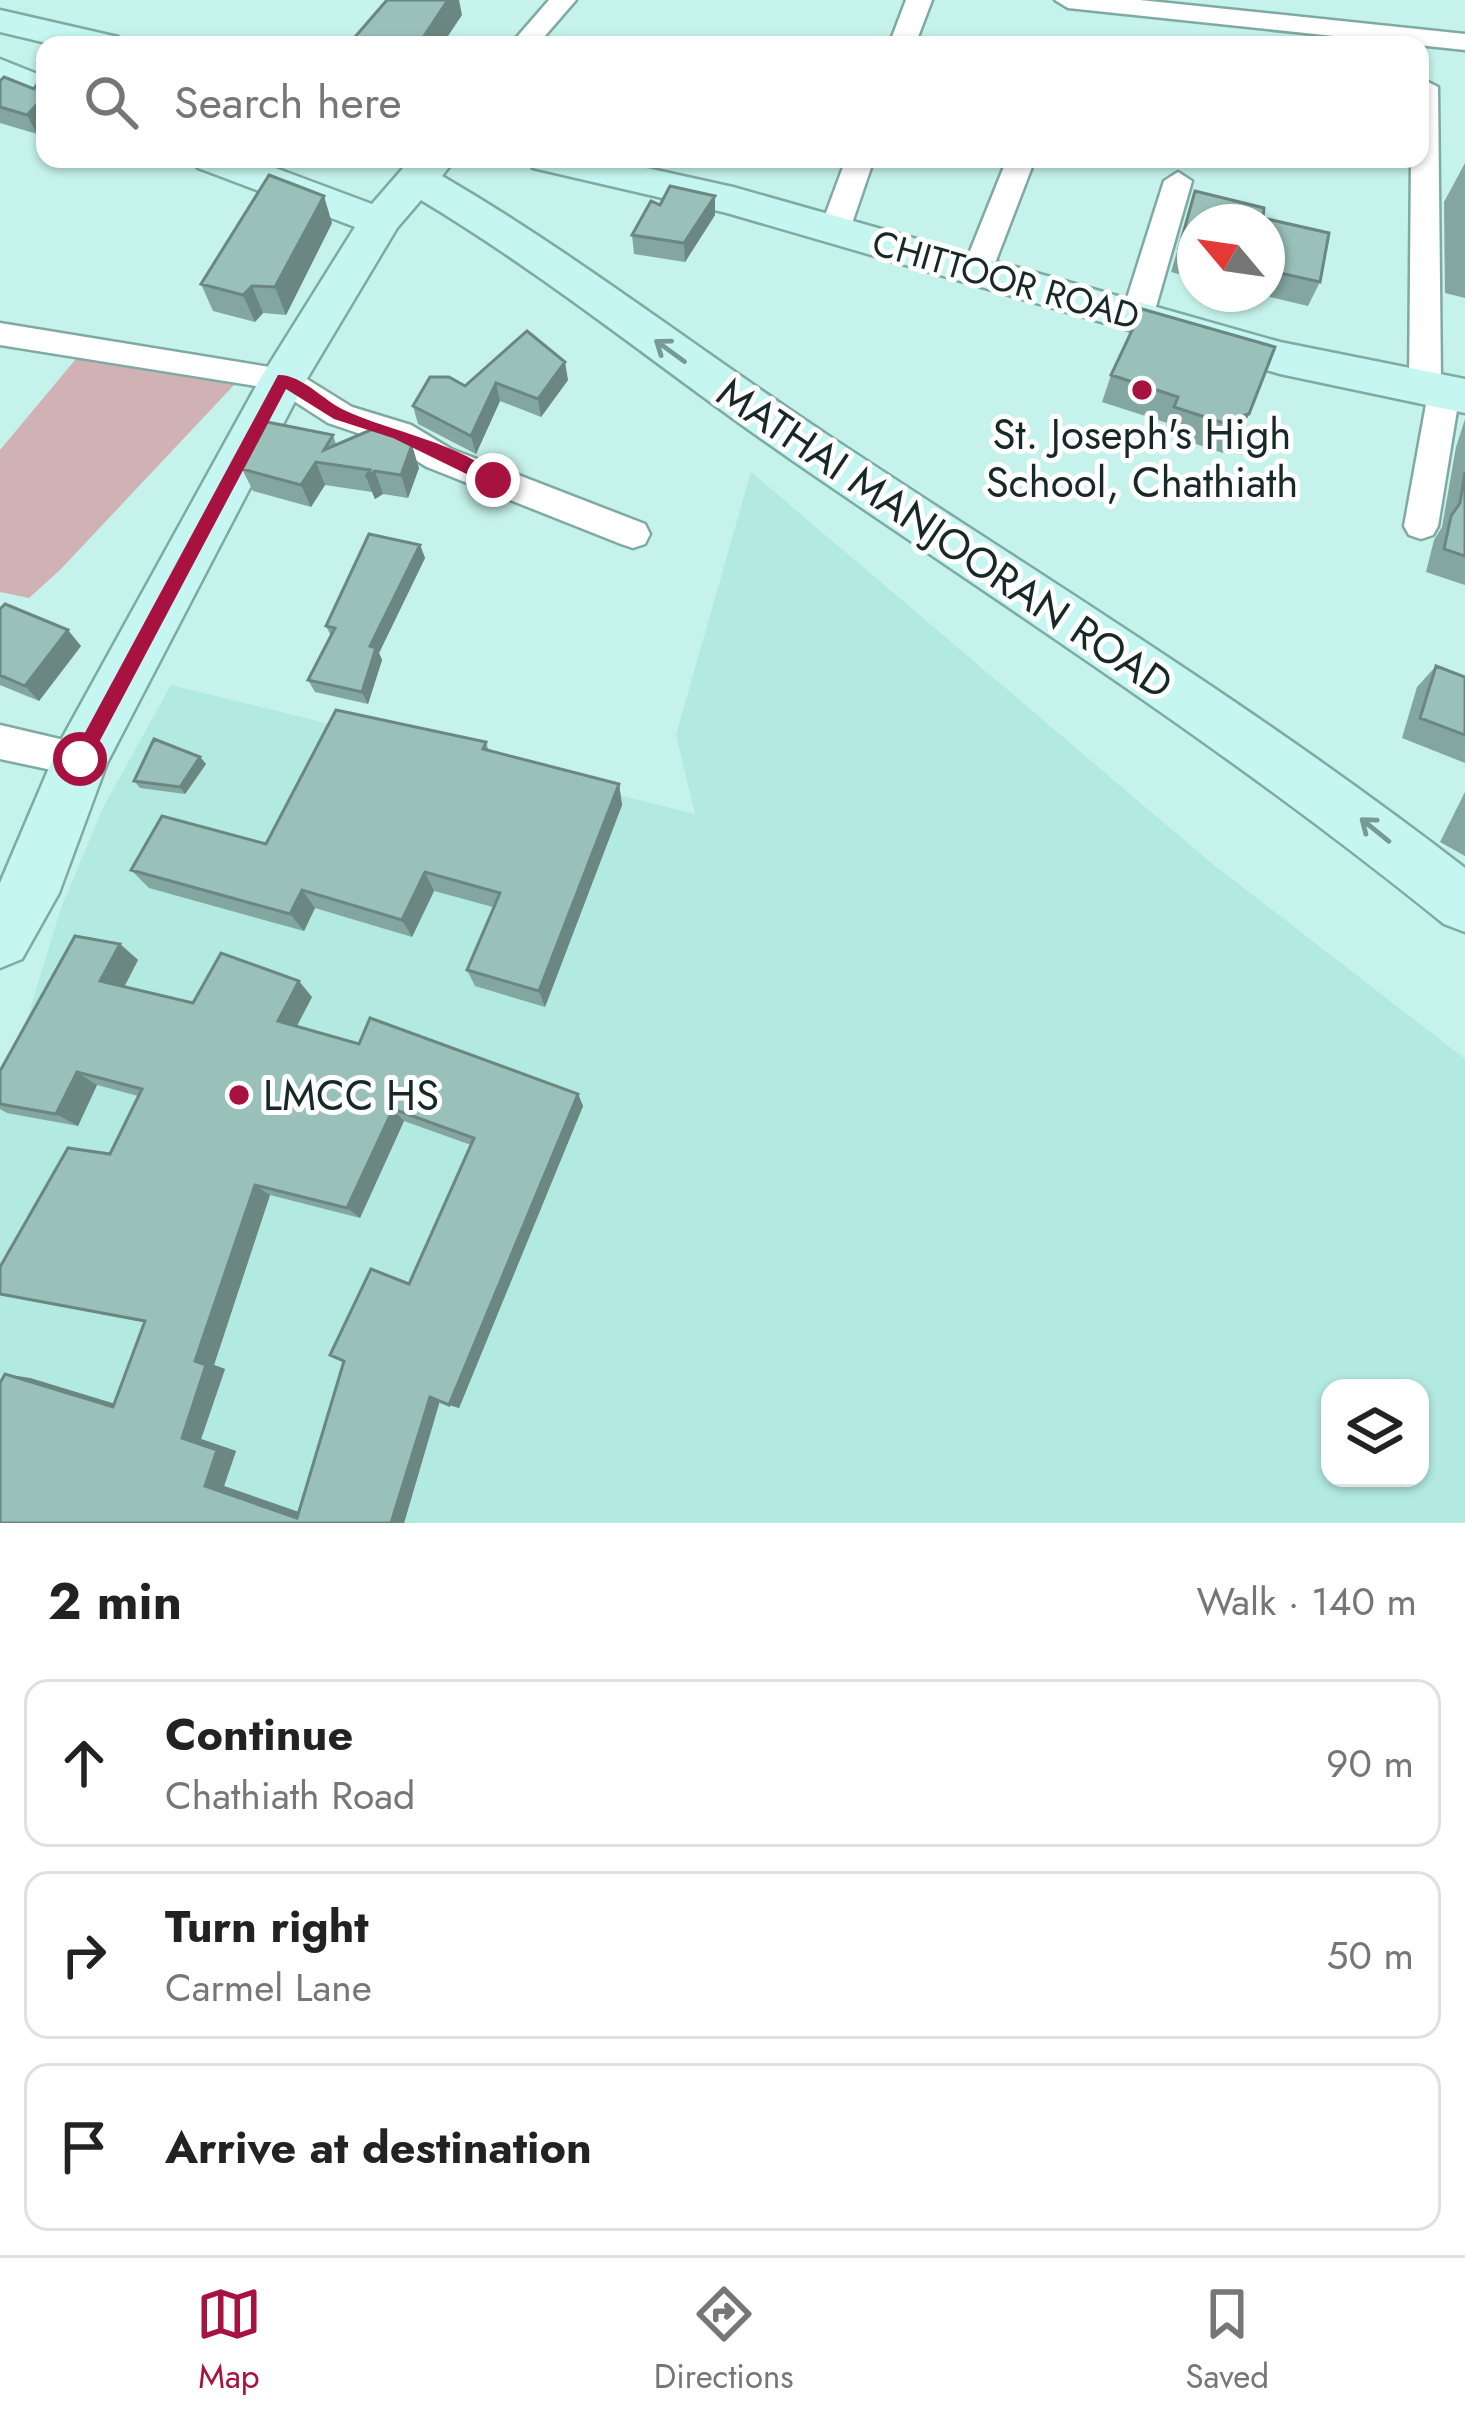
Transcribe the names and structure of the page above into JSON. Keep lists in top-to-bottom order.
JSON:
{
  "streets": {
    "main road": ["CHITTOOR ROAD", "MATHAI MANJOORAN ROAD"]
  },
  "one_way": ["MATHAI MANJOORAN ROAD"],
  "places": ["St. Joseph's High School, Chathiath", "LMCC HS"],
  "north": "top left",
  "page": {
    "search": "Search here",
    "heading": ["2 min", "Walk · 140 m"],
    "list": [
      ["Continue", "Chathiath Road", "90 m"],
      ["Turn right", "Carmel Lane", "50 m"],
      "Arrive at destination"
    ],
    "nav": ["Map", "Directions", "Saved"]
  }
}
